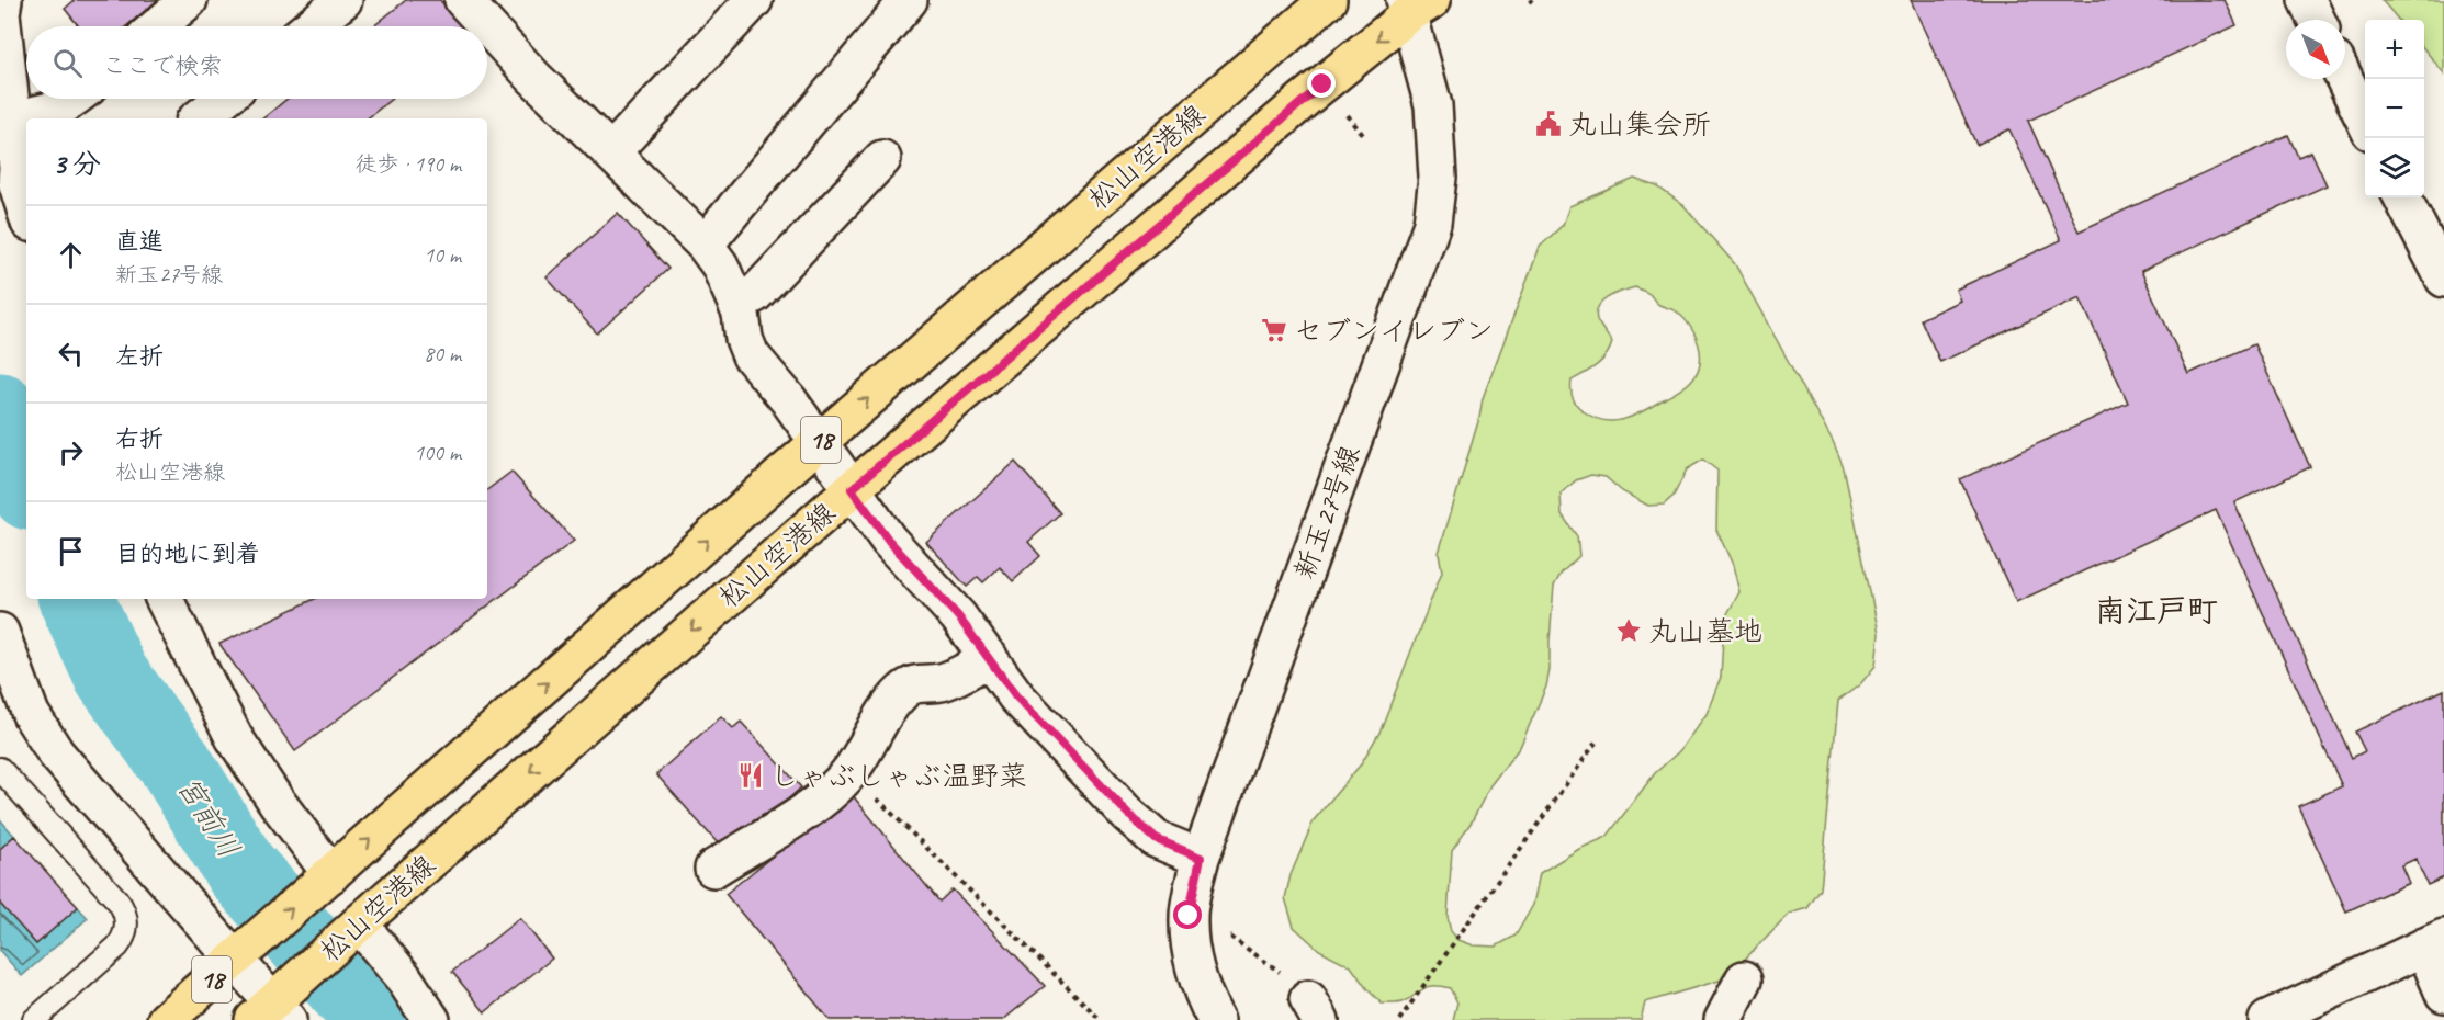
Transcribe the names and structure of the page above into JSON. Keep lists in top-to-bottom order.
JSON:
{
  "streets": {
    "main road": ["松山空港線", "18"],
    "street": ["新玉27号線"]
  },
  "crossings": [
    ["松山空港線", "新玉27号線"]
  ],
  "districts": ["南江戸町"],
  "water": ["宮前川"],
  "places": {
    "public building": ["丸山集会所"],
    "supermarket": ["セブンイレブン"],
    "place": ["丸山墓地"],
    "restaurant": ["しゃぶしゃぶ温野菜"]
  },
  "north": "bottom right",
  "page": {
    "map_buttons": ["+", "−"],
    "search": "ここで検索",
    "heading": ["3 分", "徒歩 · 190 m"],
    "list": [
      ["直進", "新玉27号線", "10 m"],
      ["左折", "80 m"],
      ["右折", "松山空港線", "100 m"],
      "目的地に到着"
    ]
  }
}
